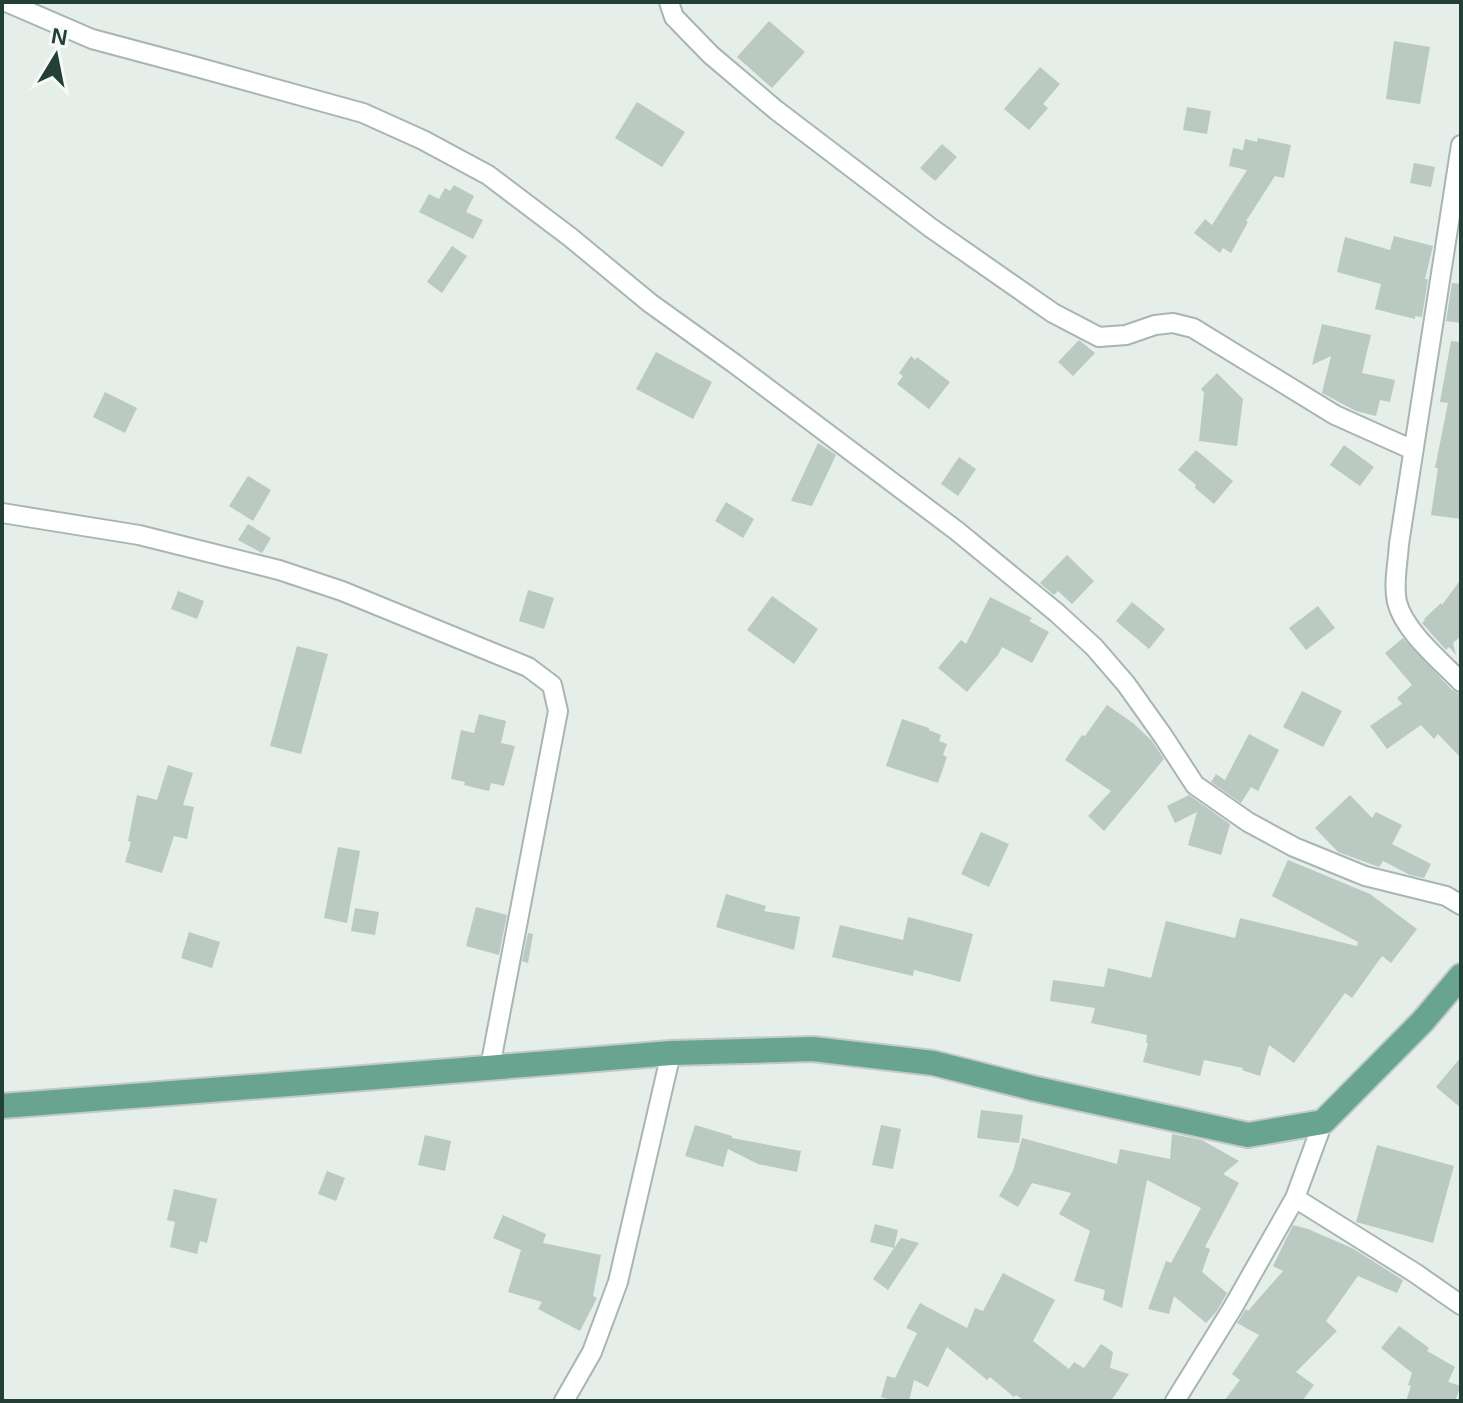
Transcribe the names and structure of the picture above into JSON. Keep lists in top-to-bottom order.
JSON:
{
  "north": "top"
}
